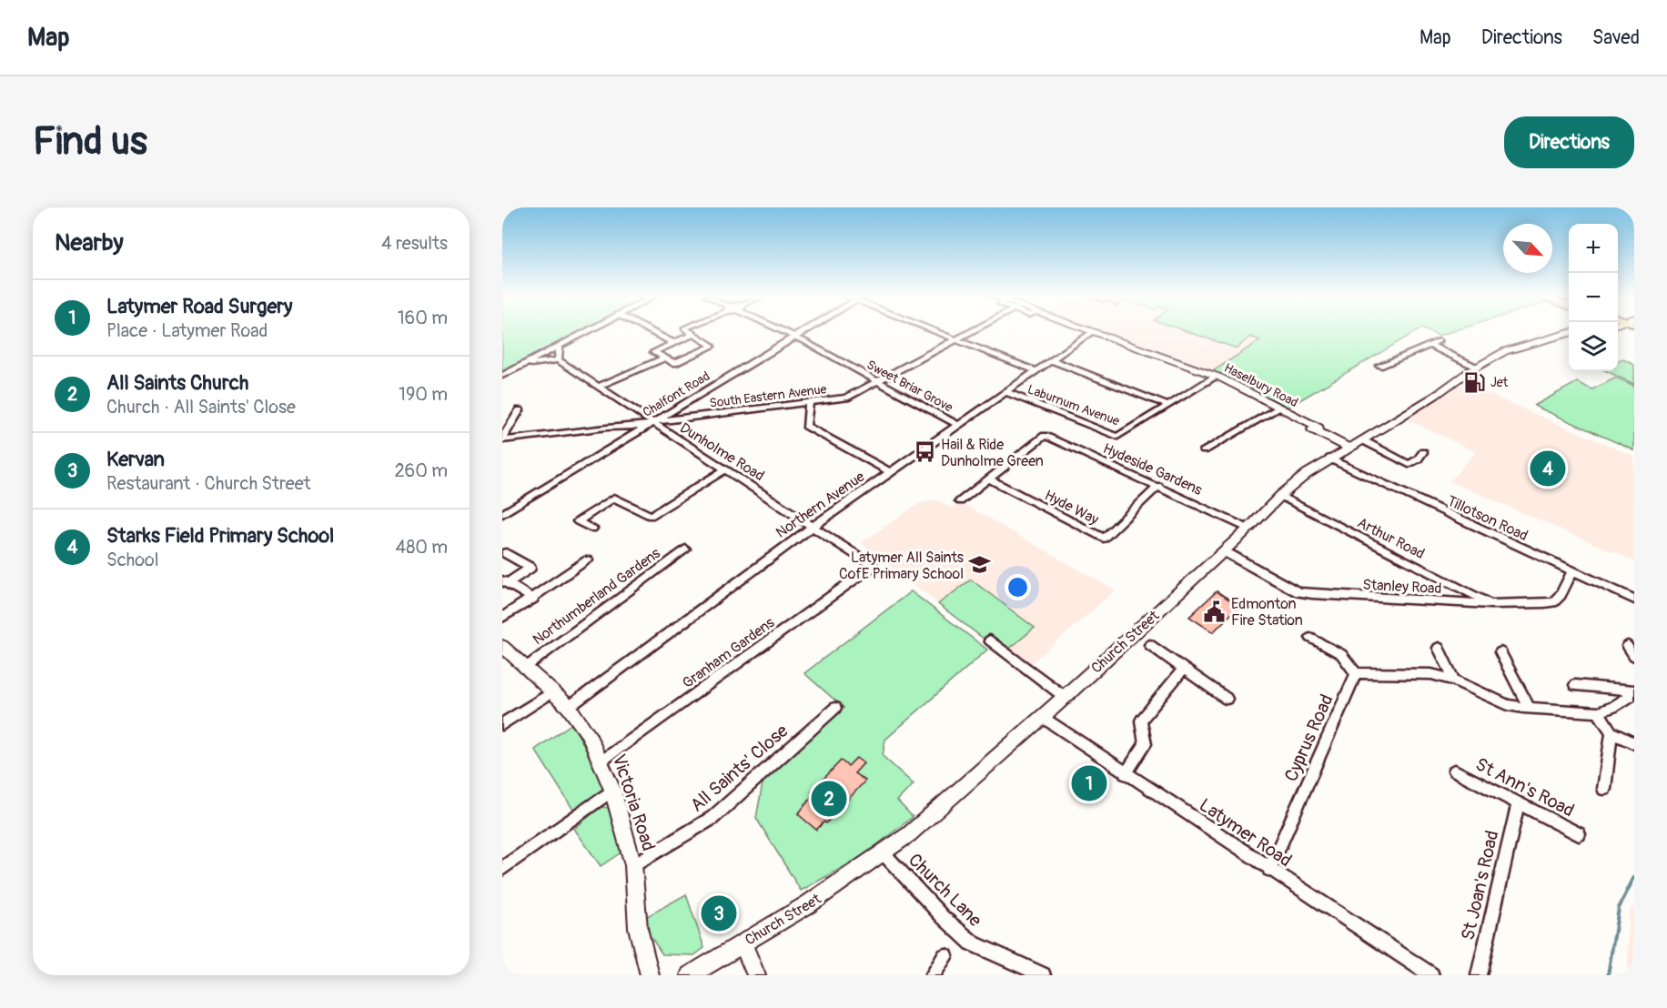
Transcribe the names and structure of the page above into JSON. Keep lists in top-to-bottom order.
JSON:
{
  "streets": {
    "main road": ["Haselbury Road", "Church Street", "Victoria Road"],
    "street": [
      "Sweet Briar Grove",
      "Chalfont Road",
      "South Eastern Avenue",
      "Laburnum Avenue",
      "Dunholme Road",
      "Hydeside Gardens",
      "Northern Avenue",
      "Hyde Way",
      "Tillotson Road",
      "Arthur Road",
      "Stanley Road",
      "Northumberland Gardens",
      "Granham Gardens",
      "Cyprus Road",
      "All Saints' Close",
      "St Ann's Road",
      "Latymer Road",
      "St Joan's Road",
      "Church Lane"
    ]
  },
  "crossings": [
    ["Haselbury Road", "Laburnum Avenue"],
    ["Haselbury Road", "Northern Avenue"],
    ["Haselbury Road", "Church Street"],
    ["Sweet Briar Grove", "Chalfont Road"],
    ["Sweet Briar Grove", "South Eastern Avenue"],
    ["Sweet Briar Grove", "Northern Avenue"],
    ["Chalfont Road", "South Eastern Avenue"],
    ["Chalfont Road", "Dunholme Road"],
    ["South Eastern Avenue", "Dunholme Road"],
    ["Laburnum Avenue", "Northern Avenue"],
    ["Dunholme Road", "Northern Avenue"],
    ["Dunholme Road", "Granham Gardens"],
    ["Hydeside Gardens", "Hyde Way"],
    ["Hydeside Gardens", "Church Street"],
    ["Northern Avenue", "Victoria Road"],
    ["Tillotson Road", "Stanley Road"],
    ["Tillotson Road", "Church Street"],
    ["Arthur Road", "Stanley Road"],
    ["Arthur Road", "Church Street"],
    ["Stanley Road", "Church Street"],
    ["Northumberland Gardens", "Victoria Road"],
    ["Church Street", "Latymer Road"],
    ["Church Street", "Church Lane"],
    ["Granham Gardens", "Victoria Road"],
    ["Cyprus Road", "Latymer Road"],
    ["All Saints' Close", "Victoria Road"],
    ["St Ann's Road", "St Joan's Road"]
  ],
  "places": {
    "fuel station": ["Jet"],
    "bus stop": ["Hail & Ride Dunholme Green"],
    "school or university": ["Latymer All Saints CofE Primary School"],
    "public building": ["Edmonton Fire Station"]
  },
  "north": "bottom right",
  "page": {
    "header": "Map",
    "nav": ["Map", "Directions", "Saved"],
    "buttons": "Directions",
    "title": "Find us",
    "heading": ["Nearby", "4 results"],
    "map_buttons": ["+", "−"],
    "list": [
      {
        "mark": "1",
        "name": "Latymer Road Surgery",
        "note": "Place · Latymer Road",
        "value": "160 m"
      },
      {
        "mark": "2",
        "name": "All Saints Church",
        "note": "Church · All Saints' Close",
        "value": "190 m"
      },
      {
        "mark": "3",
        "name": "Kervan",
        "note": "Restaurant · Church Street",
        "value": "260 m"
      },
      {
        "mark": "4",
        "name": "Starks Field Primary School",
        "note": "School",
        "value": "480 m"
      }
    ],
    "pins": [
      "4",
      "1",
      "2",
      "3"
    ]
  }
}
